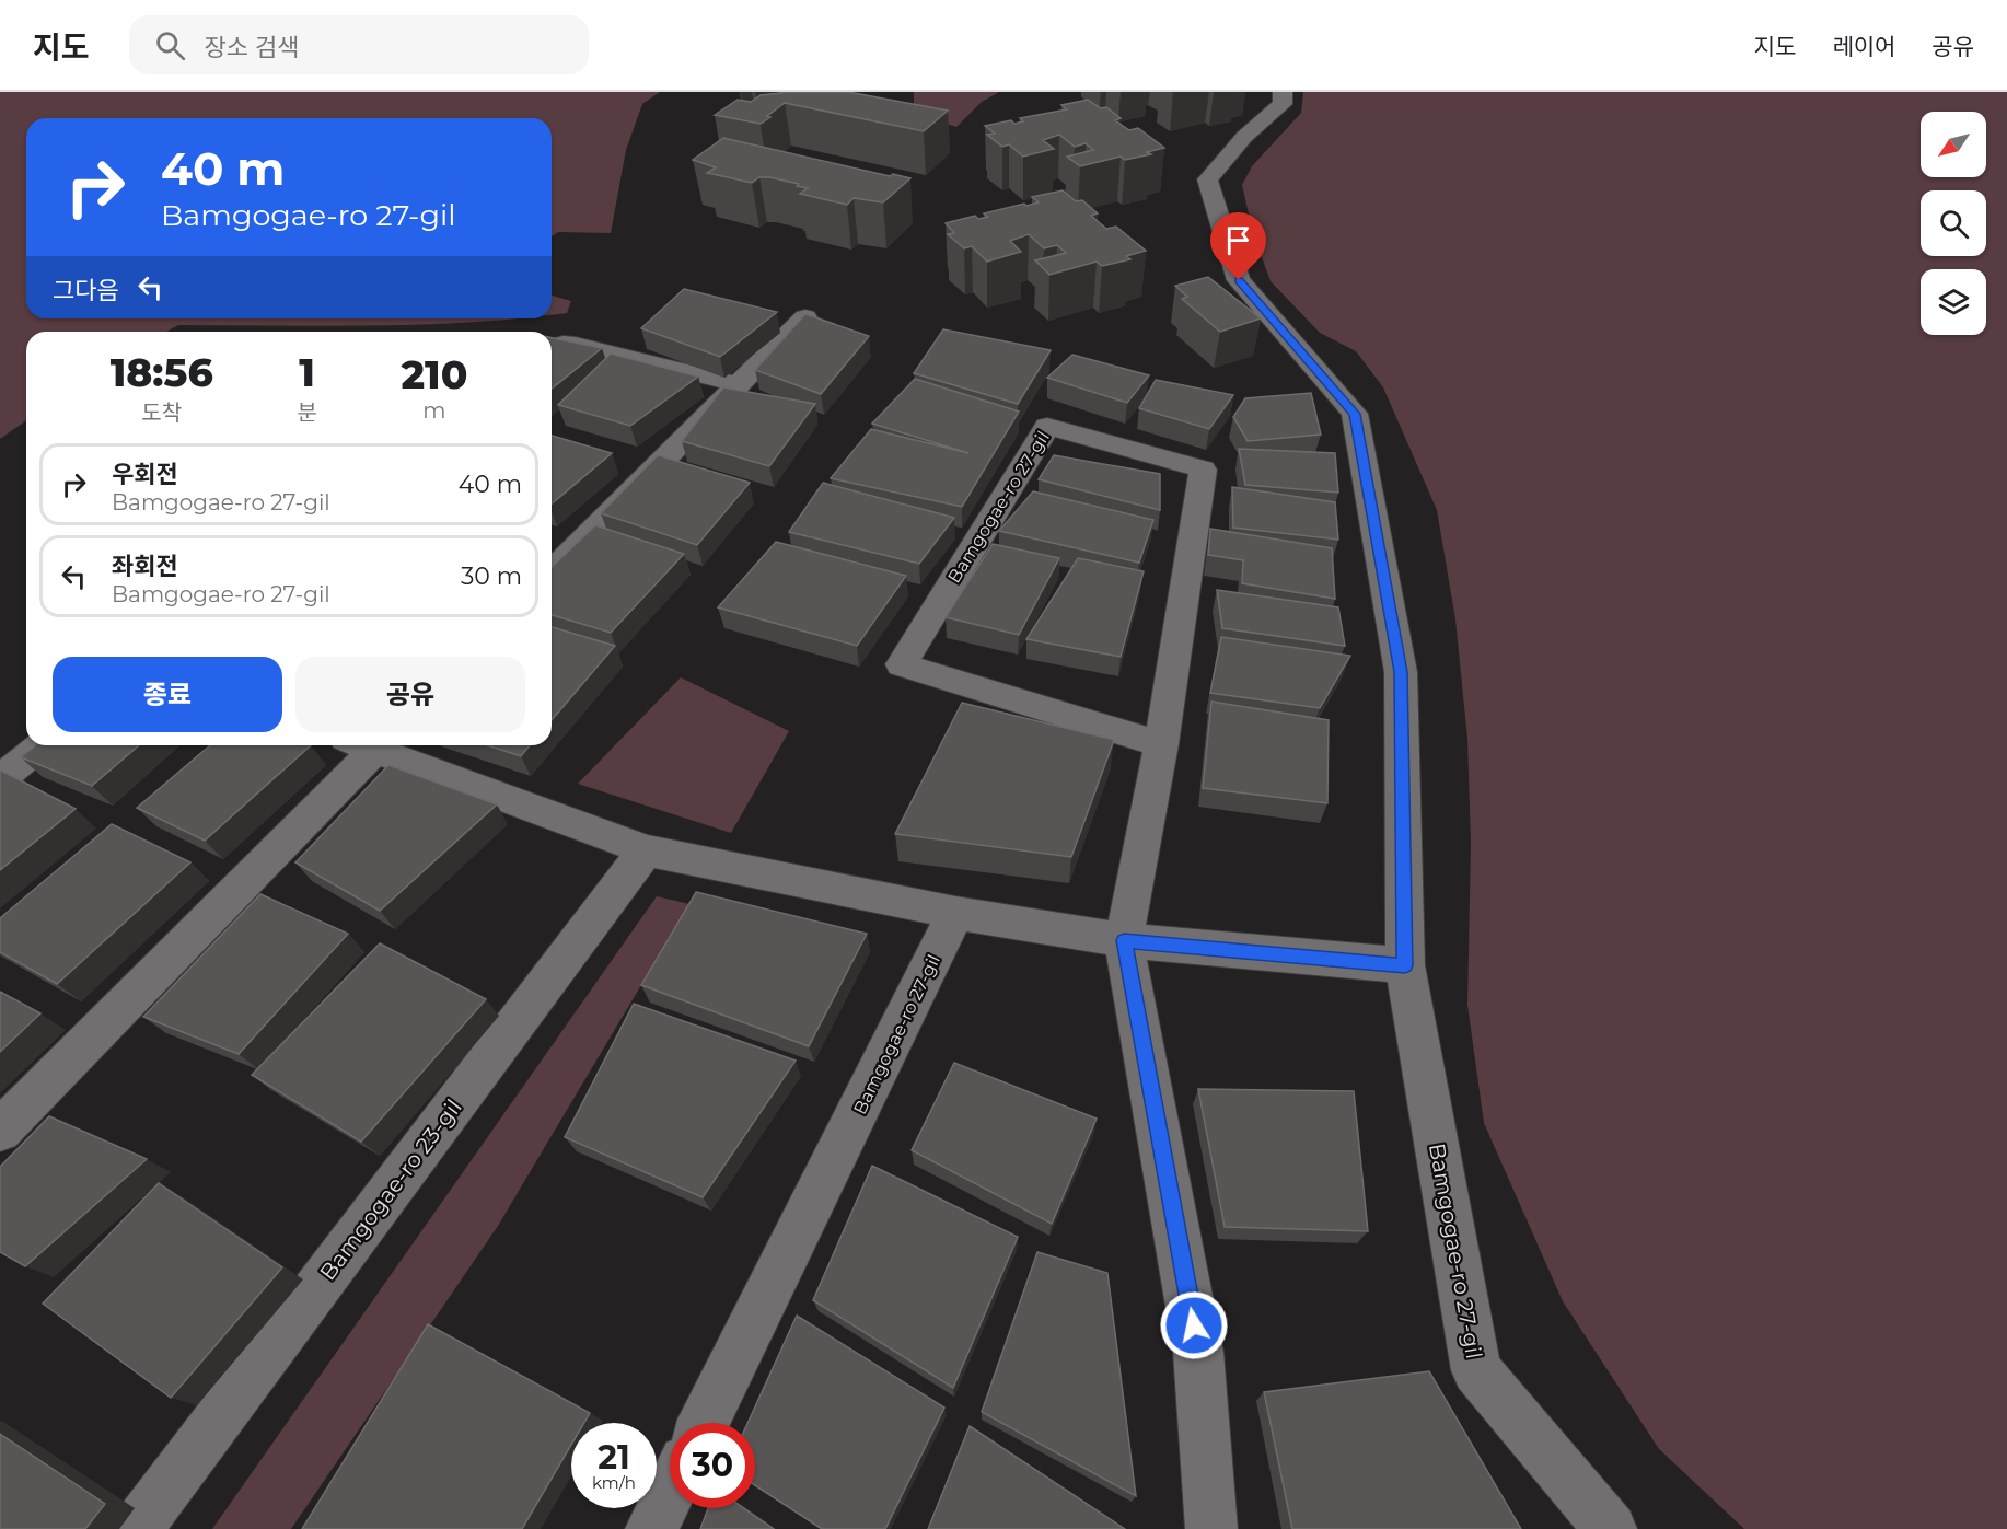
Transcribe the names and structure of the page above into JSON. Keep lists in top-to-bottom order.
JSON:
{
  "streets": {
    "street": ["Bamgogae-ro 27-gil", "Bamgogae-ro 23-gil"]
  },
  "north": "bottom left",
  "page": {
    "header": "지도",
    "search": "장소 검색",
    "nav": ["지도", "레이어", "공유"],
    "turn": ["40 m", "Bamgogae-ro 27-gil"],
    "then": "그다음",
    "eta": [
      "18:56",
      "도착",
      "1",
      "분",
      "210",
      "m"
    ],
    "list": [
      {
        "name": "우회전",
        "note": "Bamgogae-ro 27-gil",
        "value": "40 m"
      },
      {
        "name": "좌회전",
        "note": "Bamgogae-ro 27-gil",
        "value": "30 m"
      }
    ],
    "buttons": ["종료", "공유"],
    "speed": "21 km/h",
    "limit": "30"
  }
}
